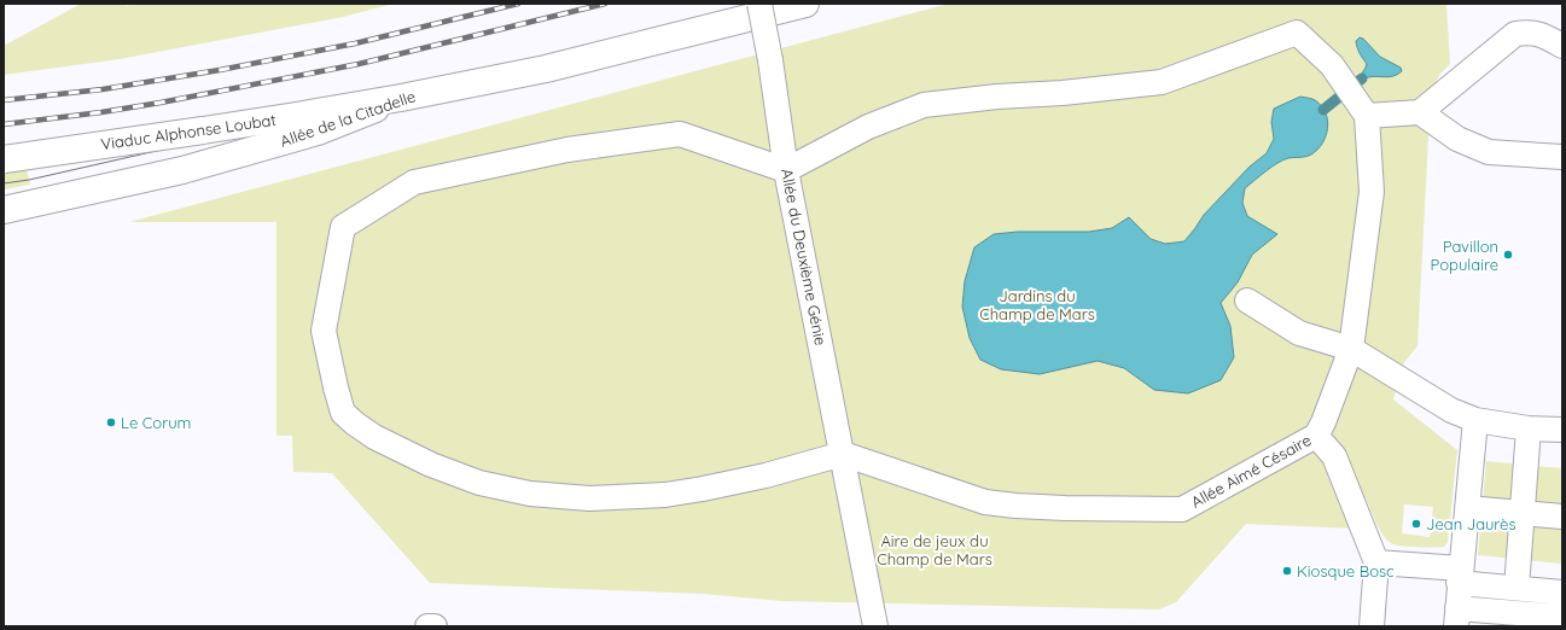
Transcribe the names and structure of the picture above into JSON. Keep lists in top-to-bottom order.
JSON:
{
  "streets": {
    "street": [
      "Allée de la Citadelle",
      "Viaduc Alphonse Loubat",
      "Allée du Deuxième Génie",
      "Allée Aimé Césaire"
    ]
  },
  "crossings": [
    ["Allée de la Citadelle", "Viaduc Alphonse Loubat"],
    ["Allée du Deuxième Génie", "Allée Aimé Césaire"]
  ],
  "parks": ["Jardins du Champ de Mars", "Aire de jeux du Champ de Mars"],
  "places": [
    "Pavillon Populaire",
    "Le Corum",
    "Jean Jaurès",
    "Kiosque Bosc"
  ]
}
